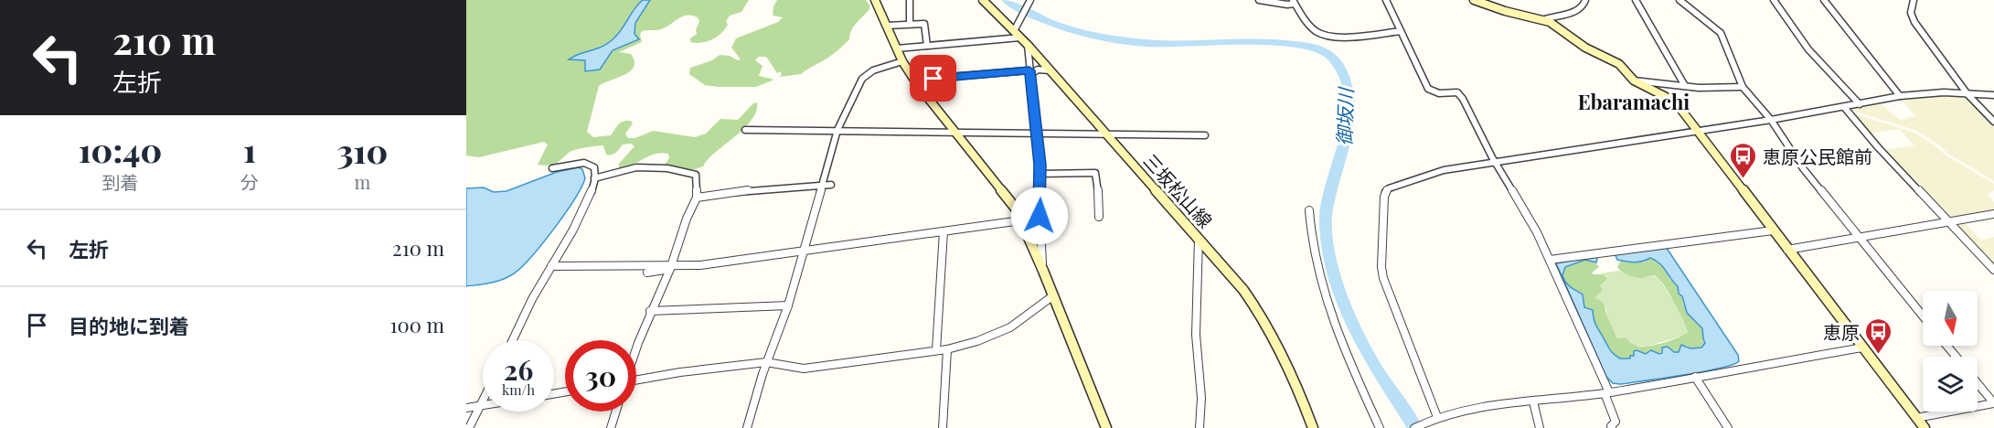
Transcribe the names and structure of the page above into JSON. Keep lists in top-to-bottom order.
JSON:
{
  "streets": {
    "main road": ["三坂松山線"]
  },
  "districts": ["Ebaramachi"],
  "water": ["御坂川"],
  "places": {
    "bus stop": ["恵原公民館前", "恵原"]
  },
  "north": "bottom",
  "page": {
    "turn": ["210 m", "左折"],
    "eta": [
      "10:40",
      "到着",
      "1",
      "分",
      "310",
      "m"
    ],
    "list": [
      {
        "name": "左折",
        "value": "210 m"
      },
      {
        "name": "目的地に到着",
        "value": "100 m"
      }
    ],
    "speed": "26 km/h",
    "limit": "30"
  }
}
